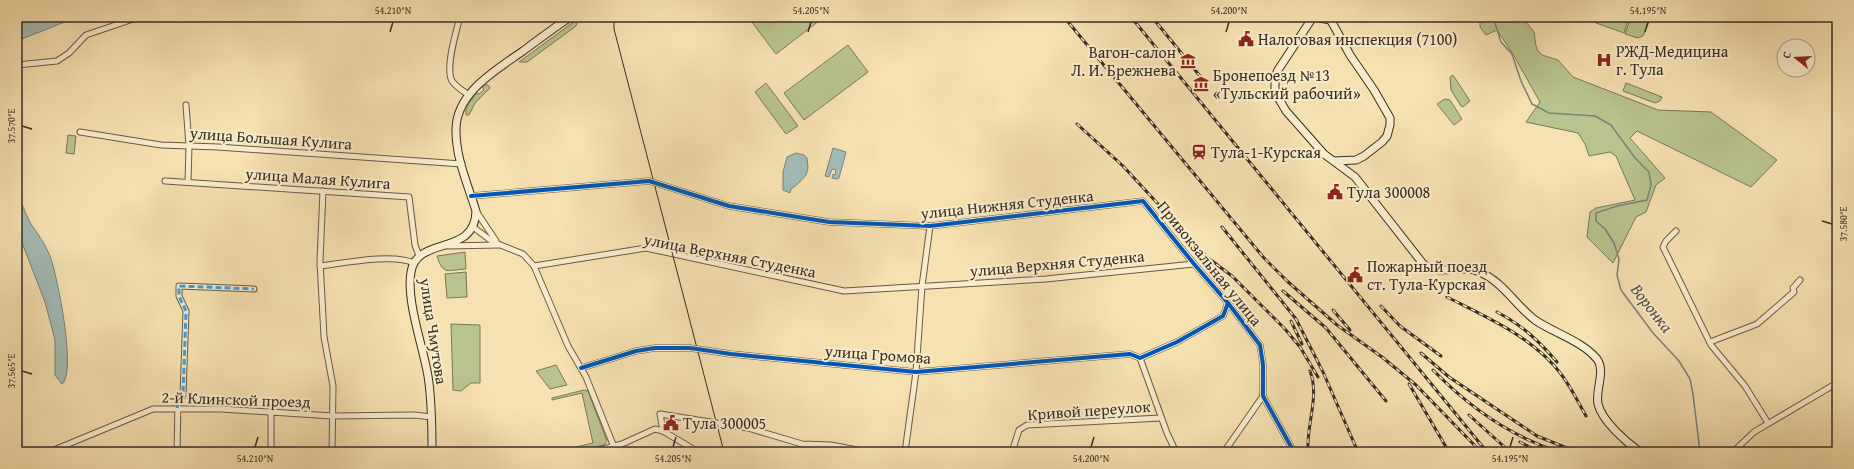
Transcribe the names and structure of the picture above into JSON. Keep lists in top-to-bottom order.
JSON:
{
  "streets": {
    "street": [
      "улица Большая Кулига",
      "улица Малая Кулига",
      "улица Нижняя Cтуденкa",
      "улица Верхняя Студенка",
      "улица Верхняя Cтуденка",
      "Привокзальная улица",
      "улица Чмутова",
      "улица Громова",
      "2-й Клинской проезд",
      "Кривой переулок"
    ]
  },
  "crossings": [
    ["улица Малая Кулига", "улица Чмутова"],
    ["улица Нижняя Cтуденкa", "Привокзальная улица"],
    ["улица Верхняя Студенка", "улица Верхняя Cтуденка"],
    ["улица Верхняя Cтуденка", "Привокзальная улица"],
    ["улица Чмутова", "2-й Клинской проезд"]
  ],
  "water": ["Воронка"],
  "places": {
    "public building": [
      "Налоговая инспекция (7100)",
      "Тула 300008",
      "Пожарный поезд ст. Тула-Курская",
      "Тула 300005"
    ],
    "hospital": ["РЖД-Медицина г. Тула"],
    "museum": ["Вагон-салон Л. И. Брежнева", "Бронепоезд №13 «Тульский рабочий»"],
    "station": ["Тула-1-Курская"]
  },
  "north": "left",
  "coordinates": [
    "54.210°N",
    "54.205°N",
    "54.200°N",
    "54.195°N",
    "37.570°E",
    "37.580°E",
    "37.565°E"
  ]
}
